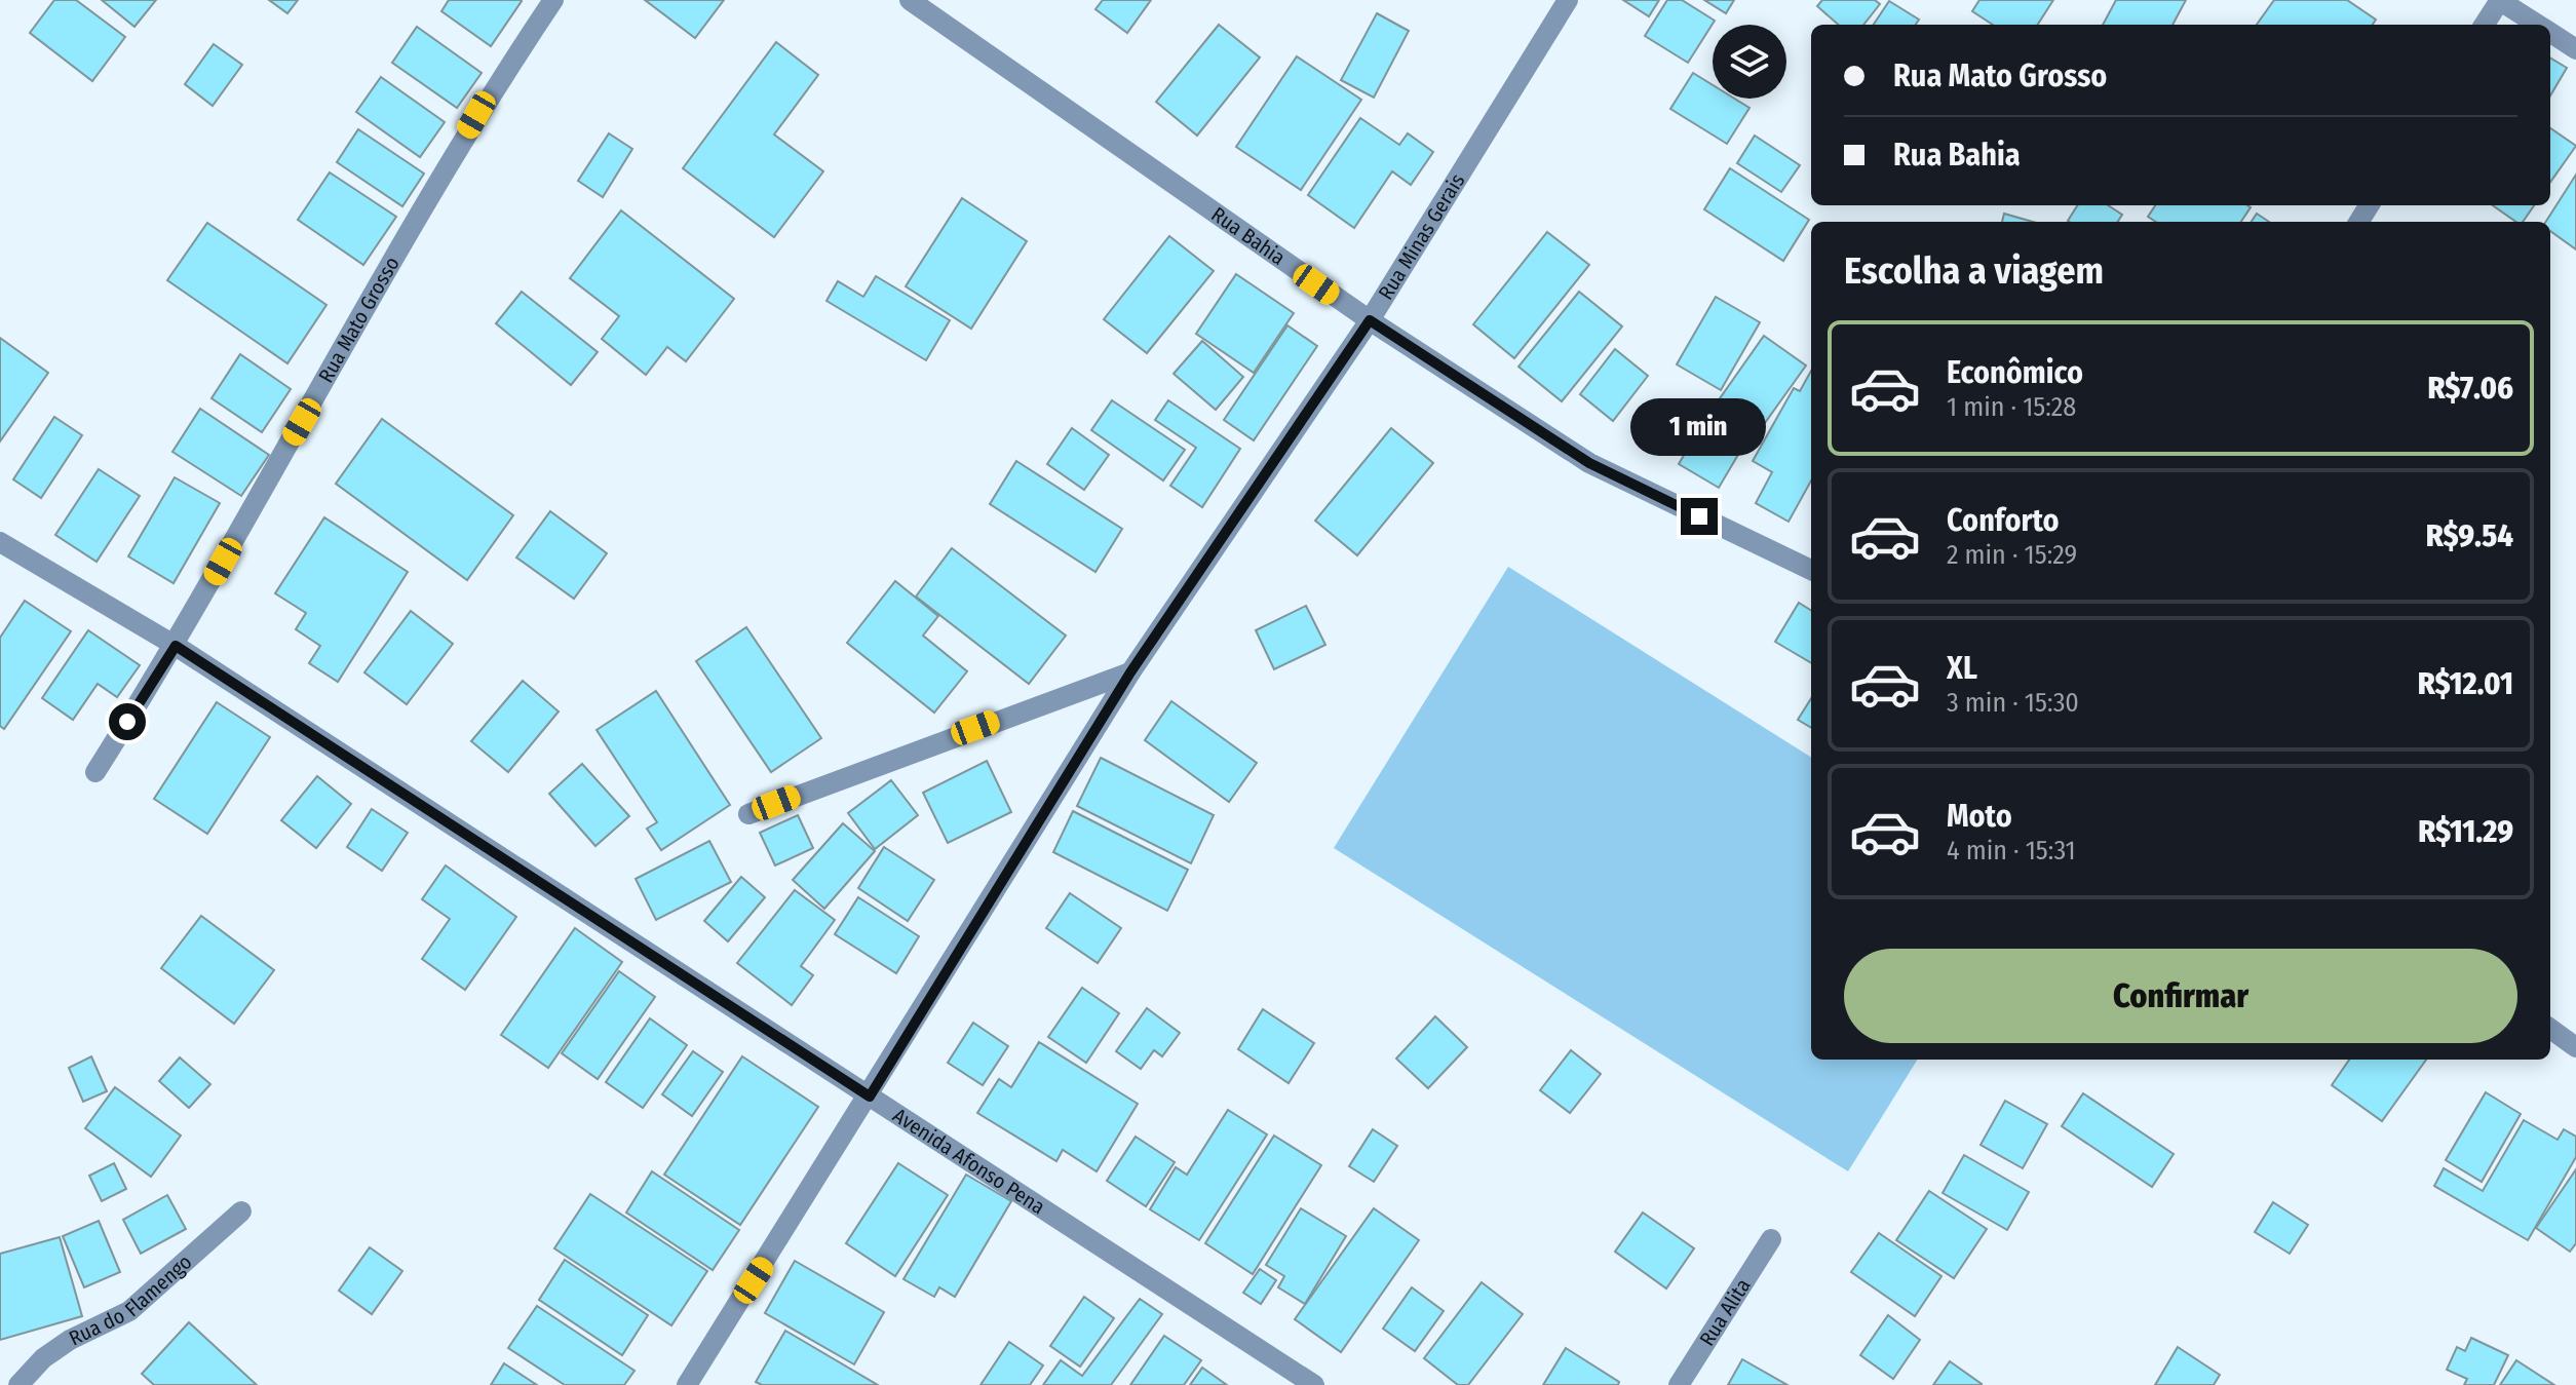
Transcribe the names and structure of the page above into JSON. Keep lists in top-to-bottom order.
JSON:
{
  "streets": {
    "street": [
      "Rua Bahia",
      "Rua Minas Gerais",
      "Rua Mato Grosso",
      "Avenida Afonso Pena",
      "Rua do Flamengo",
      "Rua Alita"
    ]
  },
  "crossings": [
    ["Rua Bahia", "Rua Minas Gerais"],
    ["Rua Minas Gerais", "Avenida Afonso Pena"],
    ["Rua Mato Grosso", "Avenida Afonso Pena"]
  ],
  "page": {
    "banner": ["Rua Mato Grosso", "Rua Bahia"],
    "heading": "Escolha a viagem",
    "list": [
      {
        "name": "Econômico",
        "note": "1 min · 15:28",
        "value": "R$7.06"
      },
      {
        "name": "Conforto",
        "note": "2 min · 15:29",
        "value": "R$9.54"
      },
      {
        "name": "XL",
        "note": "3 min · 15:30",
        "value": "R$12.01"
      },
      {
        "name": "Moto",
        "note": "4 min · 15:31",
        "value": "R$11.29"
      }
    ],
    "bubble": "1 min",
    "buttons": "Confirmar"
  }
}
